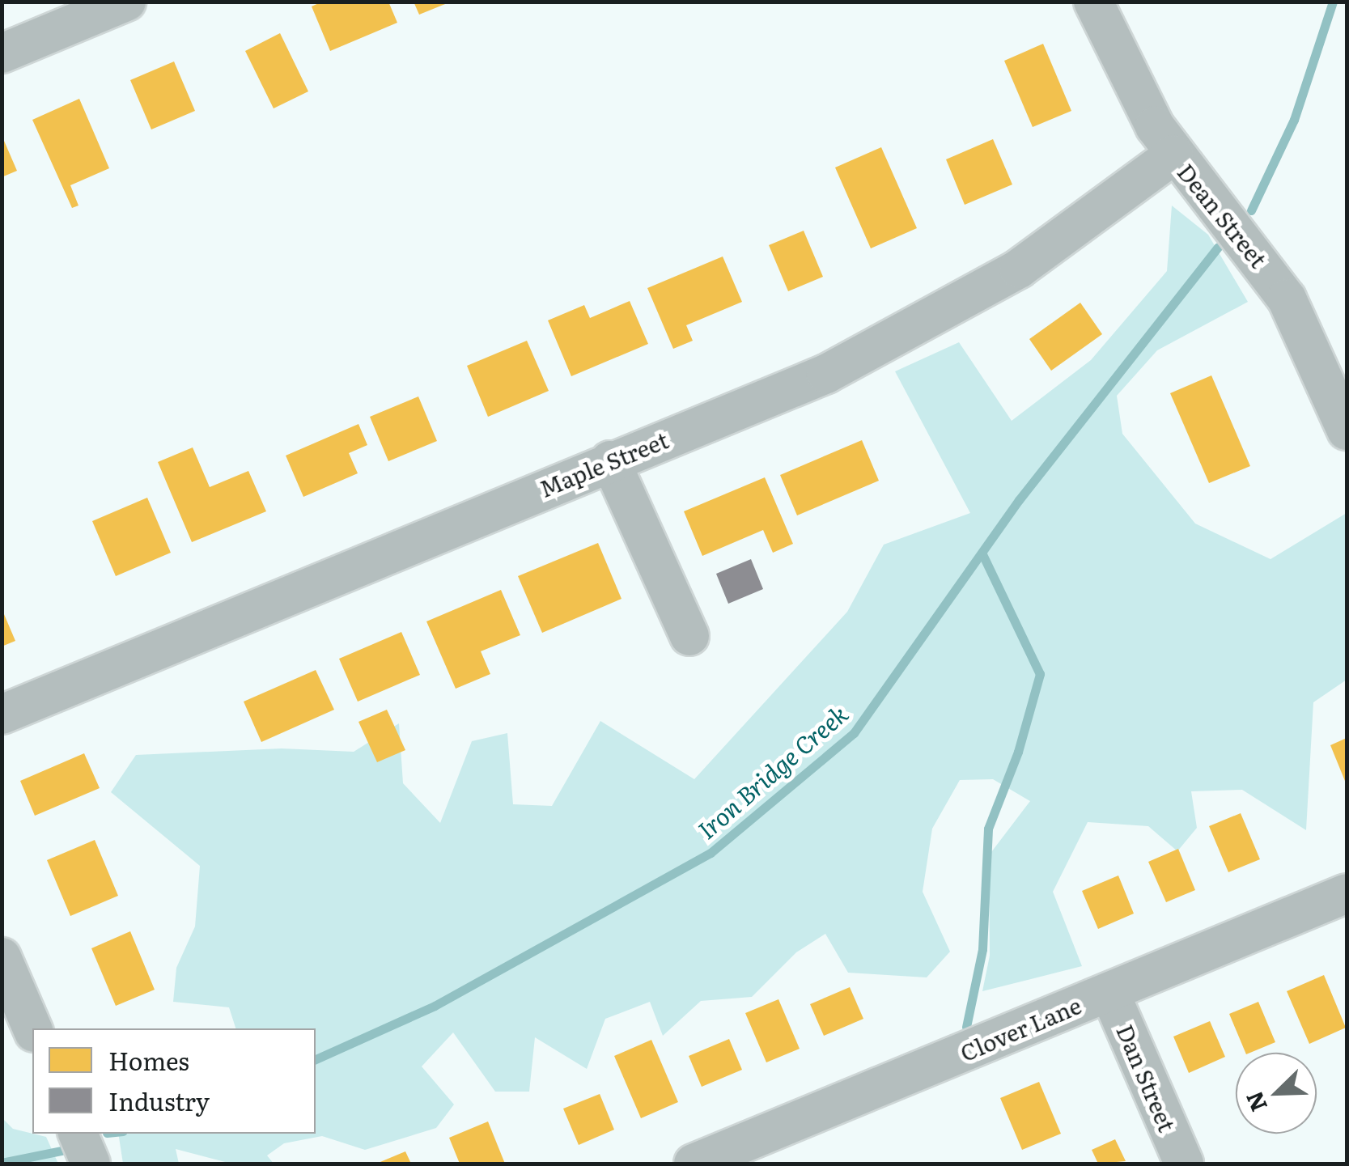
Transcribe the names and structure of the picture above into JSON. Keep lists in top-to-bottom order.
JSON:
{
  "streets": {
    "street": [
      "Dean Street",
      "Maple Street",
      "Clover Lane",
      "Dan Street"
    ]
  },
  "crossings": [
    ["Dean Street", "Maple Street"],
    ["Clover Lane", "Dan Street"]
  ],
  "water": ["Iron Bridge Creek"],
  "legend": ["Homes", "Industry"],
  "north": "bottom left"
}
